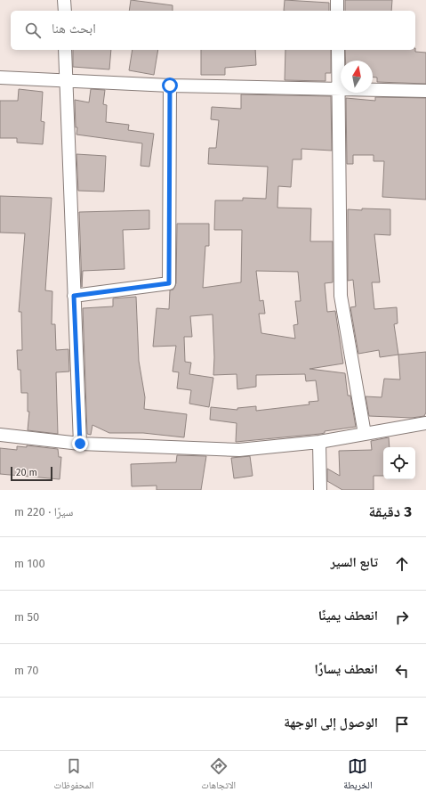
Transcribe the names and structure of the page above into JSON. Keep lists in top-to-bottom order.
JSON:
{
  "scale_bar": "20 m",
  "north": "top",
  "page": {
    "search": "ابحث هنا",
    "scale": "20 m",
    "heading": ["3 دقيقة", "سيرًا · 220 m"],
    "list": [
      ["تابع السير", "100 m"],
      ["انعطف يمينًا", "50 m"],
      ["انعطف يسارًا", "70 m"],
      "الوصول إلى الوجهة"
    ],
    "nav": ["الخريطة", "الاتجاهات", "المحفوظات"]
  }
}
